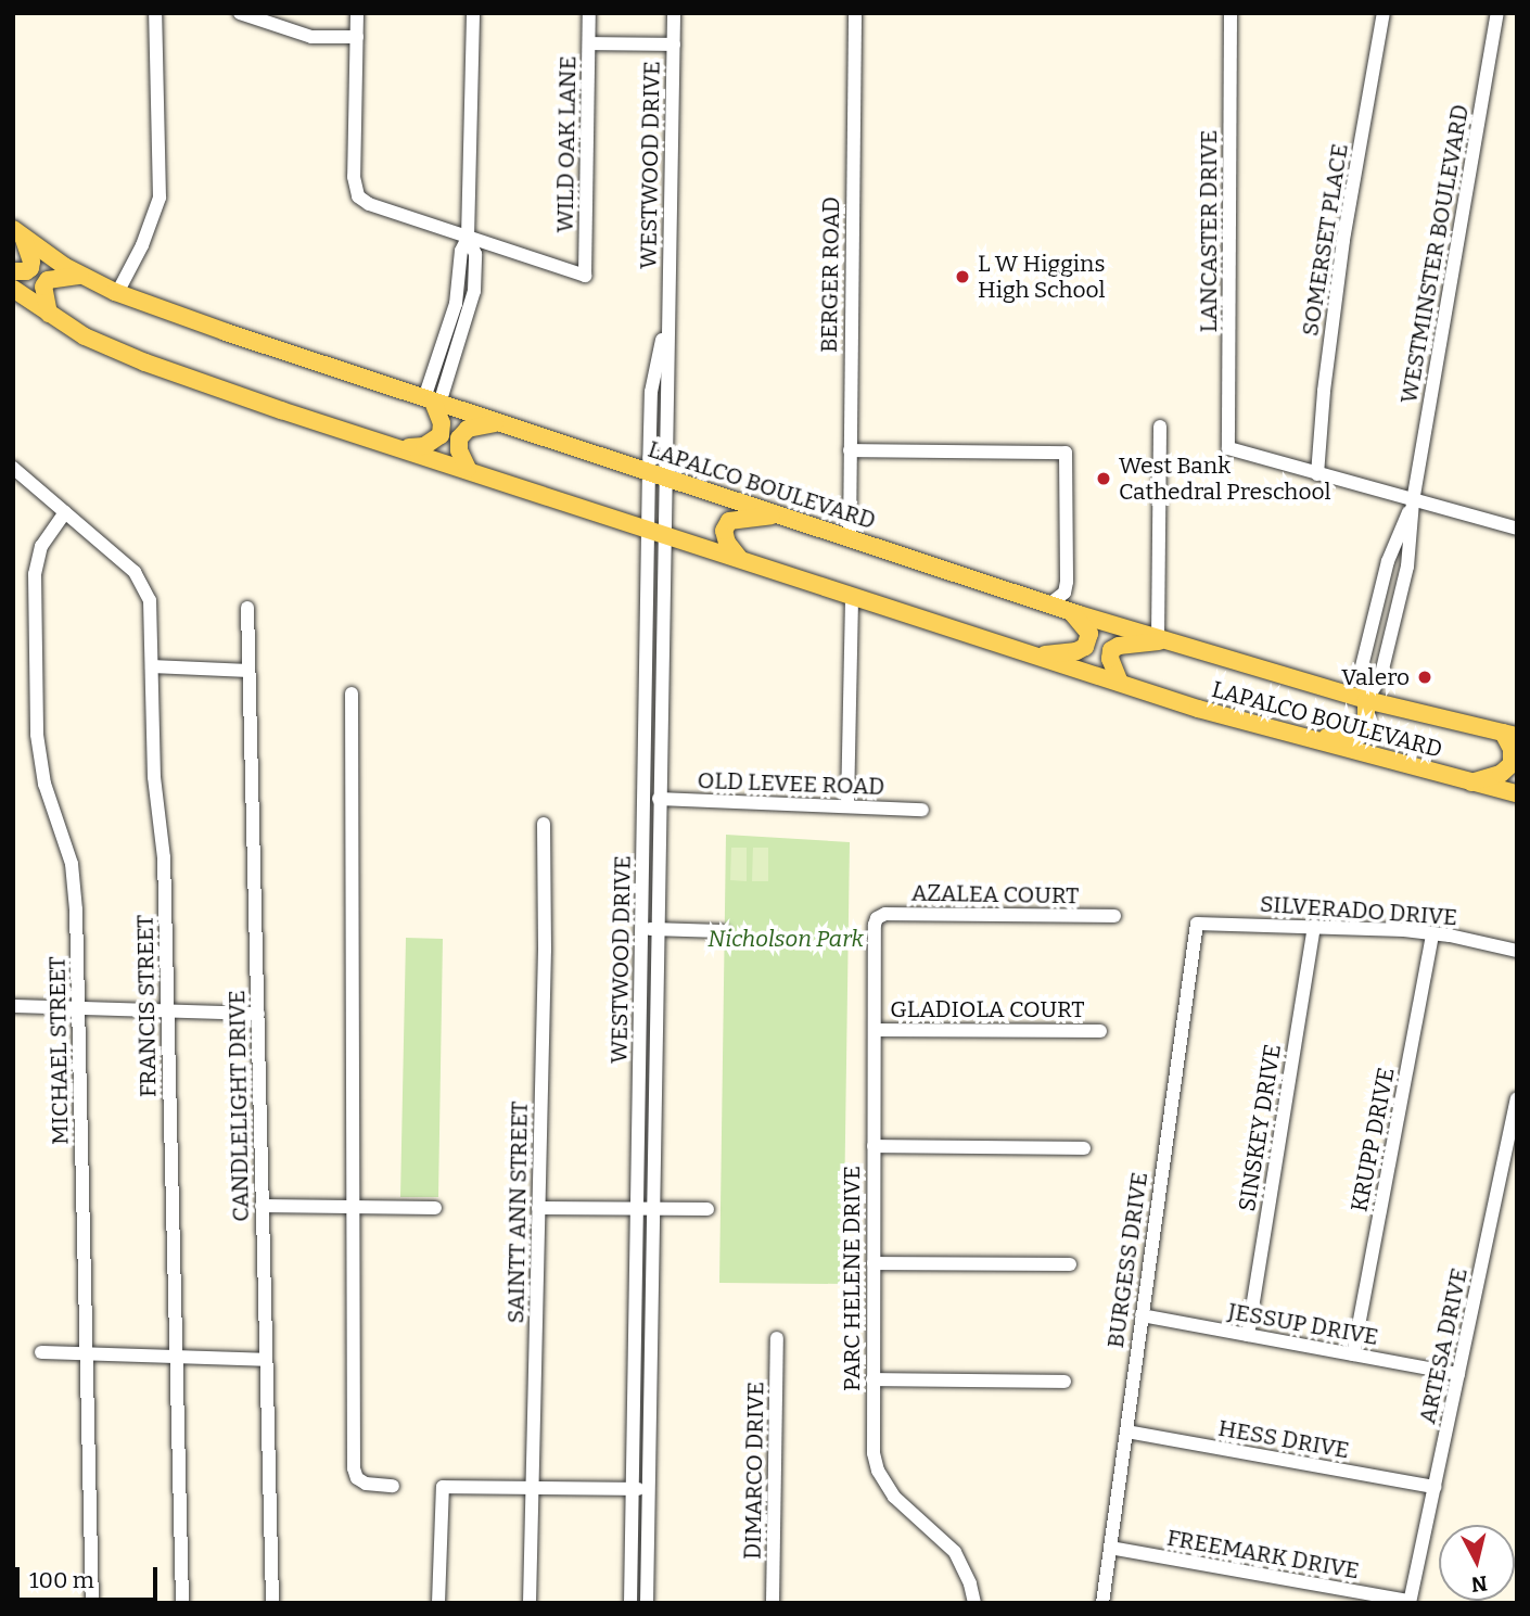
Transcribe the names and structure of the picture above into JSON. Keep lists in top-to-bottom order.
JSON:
{
  "streets": {
    "main road": ["LAPALCO BOULEVARD"],
    "street": [
      "WILD OAK LANE",
      "WESTWOOD DRIVE",
      "LANCASTER DRIVE",
      "SOMERSET PLACE",
      "WESTMINSTER BOULEVARD",
      "BERGER ROAD",
      "OLD LEVEE ROAD",
      "AZALEA COURT",
      "SILVERADO DRIVE",
      "FRANCIS STREET",
      "GLADIOLA COURT",
      "MICHAEL STREET",
      "CANDLELIGHT DRIVE",
      "SINSKEY DRIVE",
      "KRUPP DRIVE",
      "SAINTT ANN STREET",
      "BURGESS DRIVE",
      "PARC HELENE DRIVE",
      "JESSUP DRIVE",
      "ARTESA DRIVE",
      "HESS DRIVE",
      "DIMARCO DRIVE",
      "FREEMARK DRIVE"
    ]
  },
  "crossings": [
    ["WESTWOOD DRIVE", "LAPALCO BOULEVARD"],
    ["WESTWOOD DRIVE", "OLD LEVEE ROAD"],
    ["LANCASTER DRIVE", "SOMERSET PLACE"],
    ["WESTMINSTER BOULEVARD", "LAPALCO BOULEVARD"],
    ["BERGER ROAD", "LAPALCO BOULEVARD"],
    ["AZALEA COURT", "PARC HELENE DRIVE"],
    ["SILVERADO DRIVE", "SINSKEY DRIVE"],
    ["SILVERADO DRIVE", "KRUPP DRIVE"],
    ["SILVERADO DRIVE", "BURGESS DRIVE"],
    ["FRANCIS STREET", "MICHAEL STREET"],
    ["GLADIOLA COURT", "PARC HELENE DRIVE"],
    ["SINSKEY DRIVE", "JESSUP DRIVE"],
    ["KRUPP DRIVE", "JESSUP DRIVE"],
    ["BURGESS DRIVE", "JESSUP DRIVE"],
    ["BURGESS DRIVE", "HESS DRIVE"],
    ["BURGESS DRIVE", "FREEMARK DRIVE"],
    ["JESSUP DRIVE", "ARTESA DRIVE"],
    ["ARTESA DRIVE", "HESS DRIVE"],
    ["ARTESA DRIVE", "FREEMARK DRIVE"]
  ],
  "parks": ["Nicholson Park"],
  "places": ["L W Higgins High School", "West Bank Cathedral Preschool", "Valero"],
  "scale_bar": "100 m",
  "north": "bottom"
}
